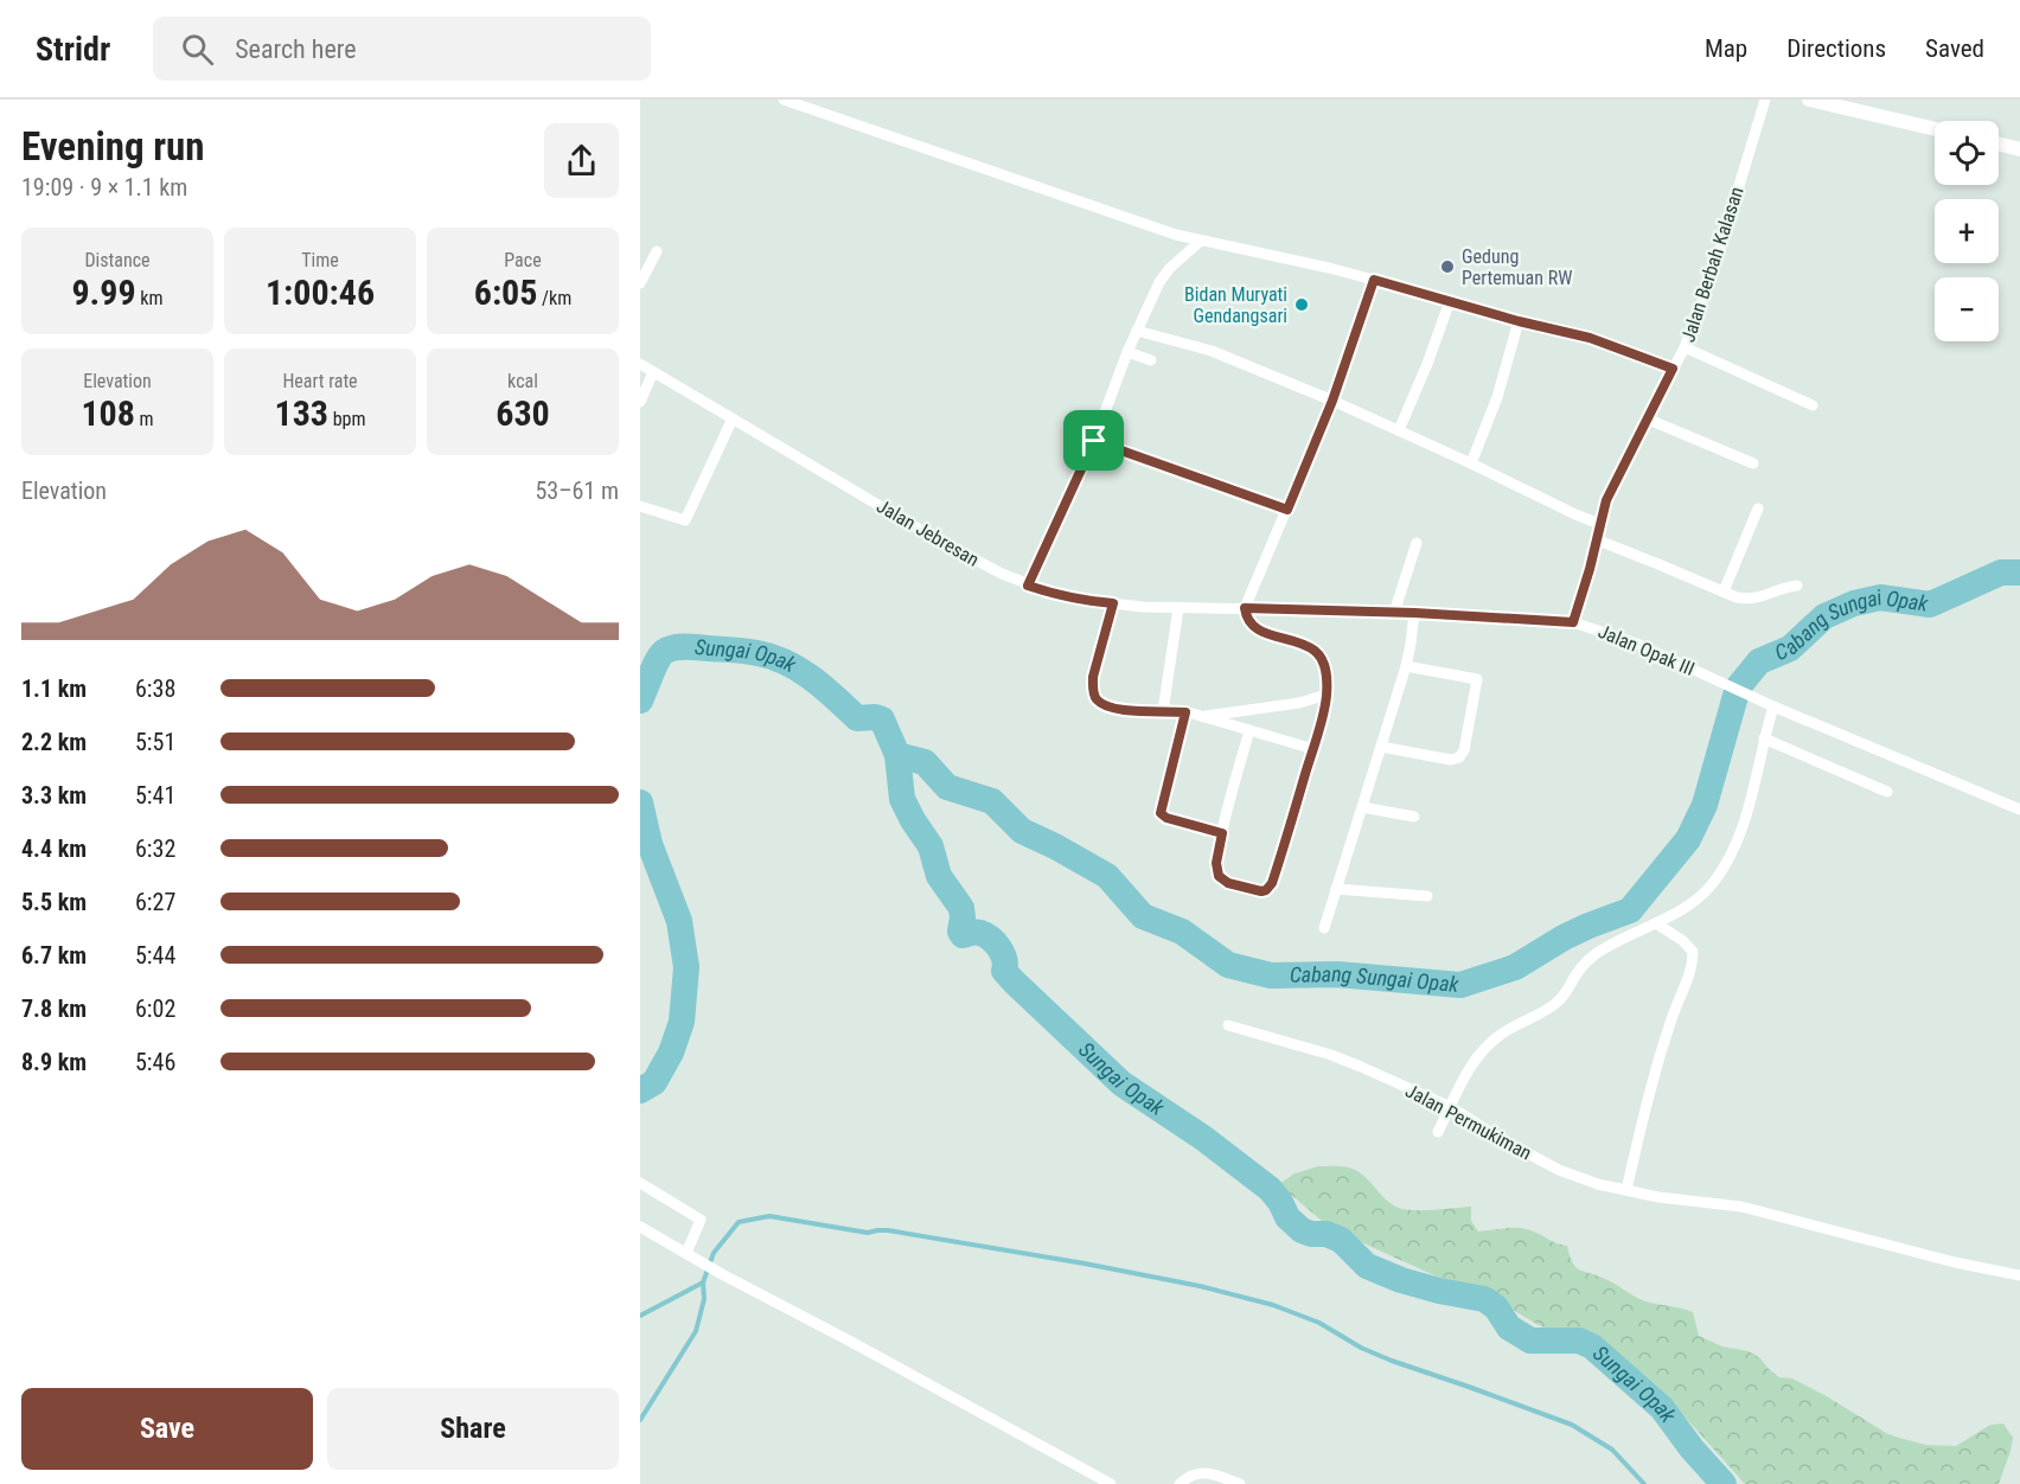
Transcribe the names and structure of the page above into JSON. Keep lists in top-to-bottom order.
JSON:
{
  "streets": {
    "street": [
      "Jalan Berbah Kalasan",
      "Jalan Jebresan",
      "Jalan Opak III",
      "Jalan Permukiman"
    ]
  },
  "crossings": [
    ["Jalan Berbah Kalasan", "Jalan Opak III"],
    ["Jalan Jebresan", "Jalan Opak III"]
  ],
  "water": ["Cabang Sungai Opak", "Sungai Opak"],
  "places": ["Gedung Pertemuan RW", "Bidan Muryati Gendangsari"],
  "page": {
    "header": "Stridr",
    "search": "Search here",
    "nav": ["Map", "Directions", "Saved"],
    "heading": ["Evening run", "19:09 · 9 × 1.1 km"],
    "map_buttons": ["+", "−"],
    "stats": [
      ["Distance", "9.99 km"],
      ["Time", "1:00:46"],
      ["Pace", "6:05 /km"],
      ["Elevation", "108 m"],
      ["Heart rate", "133 bpm"],
      ["kcal", "630"]
    ],
    "chart": ["Elevation", "53–61 m"],
    "list": [
      {
        "name": "1.1 km",
        "note": "6:38"
      },
      {
        "name": "2.2 km",
        "note": "5:51"
      },
      {
        "name": "3.3 km",
        "note": "5:41"
      },
      {
        "name": "4.4 km",
        "note": "6:32"
      },
      {
        "name": "5.5 km",
        "note": "6:27"
      },
      {
        "name": "6.7 km",
        "note": "5:44"
      },
      {
        "name": "7.8 km",
        "note": "6:02"
      },
      {
        "name": "8.9 km",
        "note": "5:46"
      }
    ],
    "buttons": ["Save", "Share"]
  }
}
